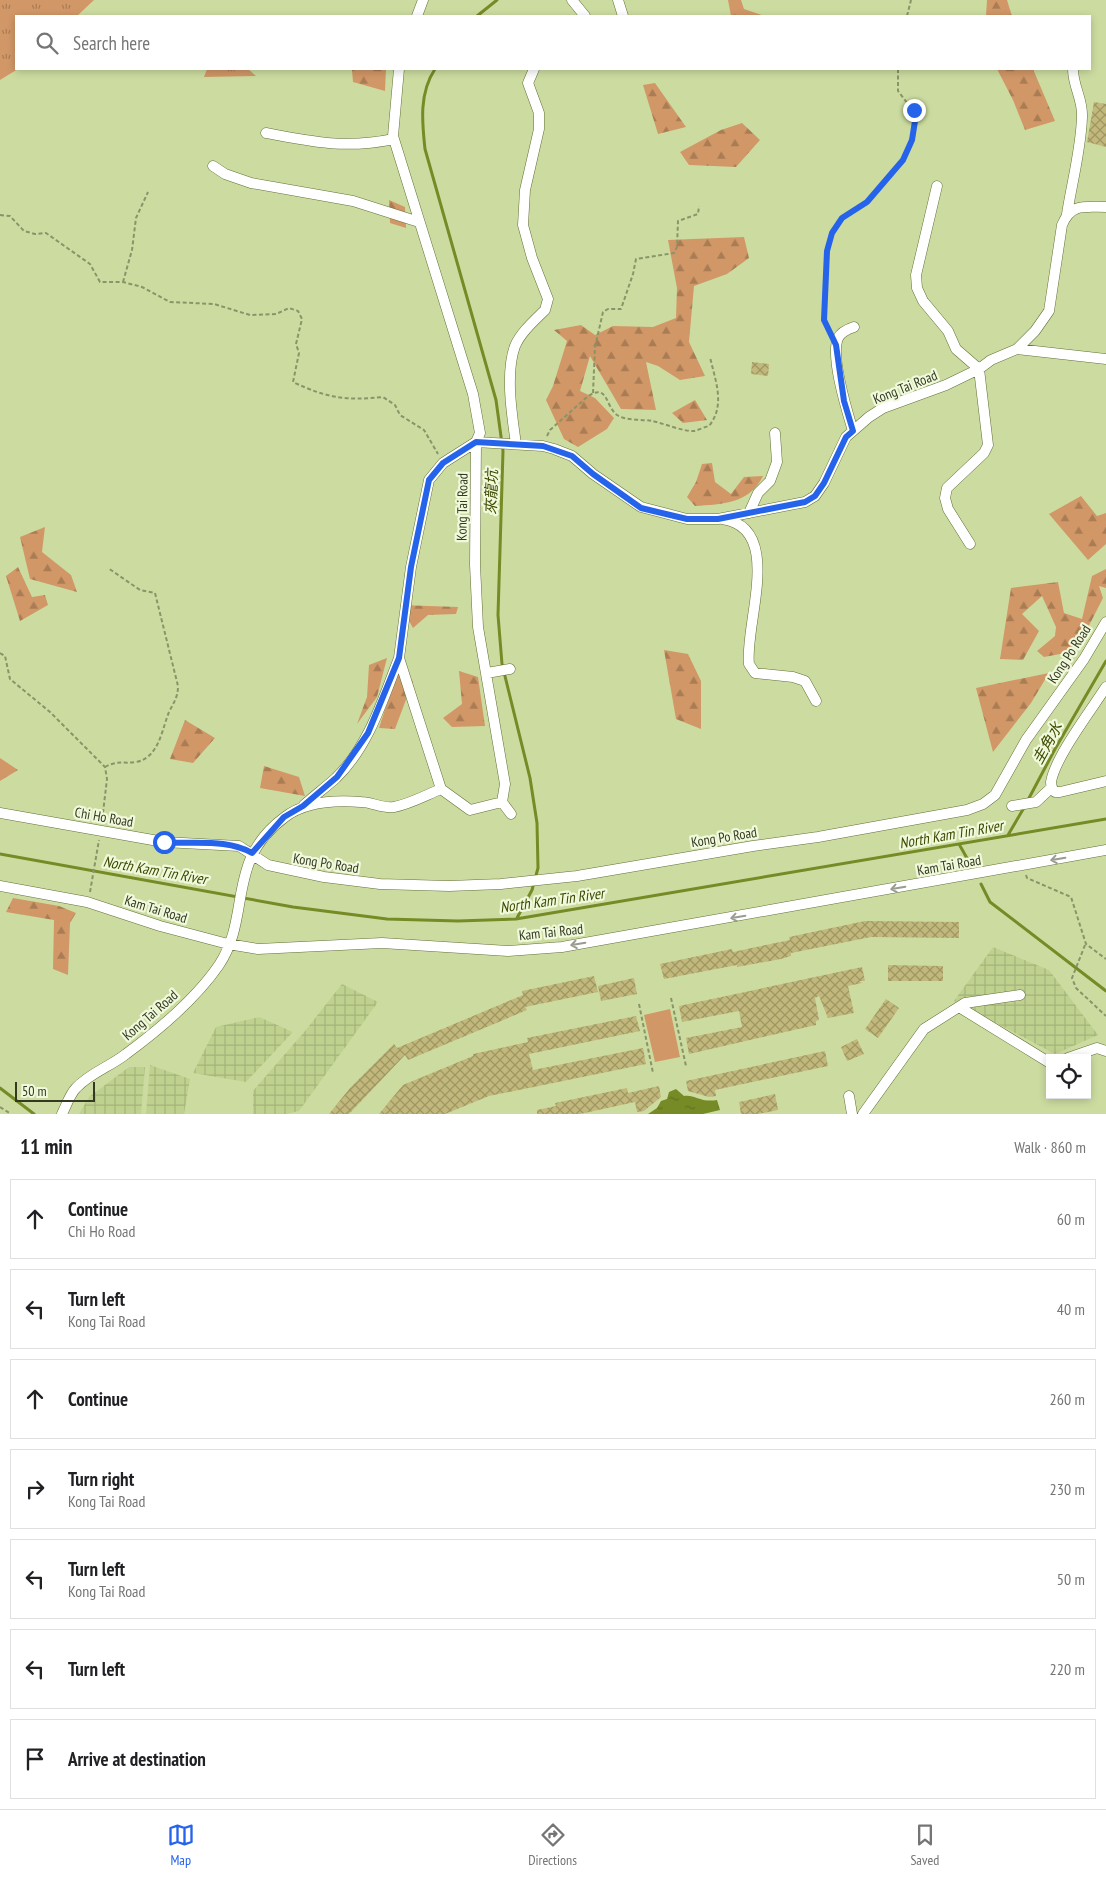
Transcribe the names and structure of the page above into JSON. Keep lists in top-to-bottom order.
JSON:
{
  "streets": {
    "street": [
      "Kong Tai Road",
      "Kong Po Road",
      "Chi Ho Road",
      "Kam Tai Road"
    ]
  },
  "crossings": [
    ["Kong Tai Road", "Kong Po Road"],
    ["Kong Tai Road", "Chi Ho Road"],
    ["Kong Tai Road", "Kam Tai Road"],
    ["Kong Po Road", "Chi Ho Road"]
  ],
  "one_way": ["Kam Tai Road"],
  "water": ["來龍坑", "圭角水", "North Kam Tin River"],
  "scale_bar": "50 m",
  "page": {
    "search": "Search here",
    "scale": "50 m",
    "heading": ["11 min", "Walk · 860 m"],
    "list": [
      ["Continue", "Chi Ho Road", "60 m"],
      ["Turn left", "Kong Tai Road", "40 m"],
      ["Continue", "260 m"],
      ["Turn right", "Kong Tai Road", "230 m"],
      ["Turn left", "Kong Tai Road", "50 m"],
      ["Turn left", "220 m"],
      "Arrive at destination"
    ],
    "nav": ["Map", "Directions", "Saved"]
  }
}
